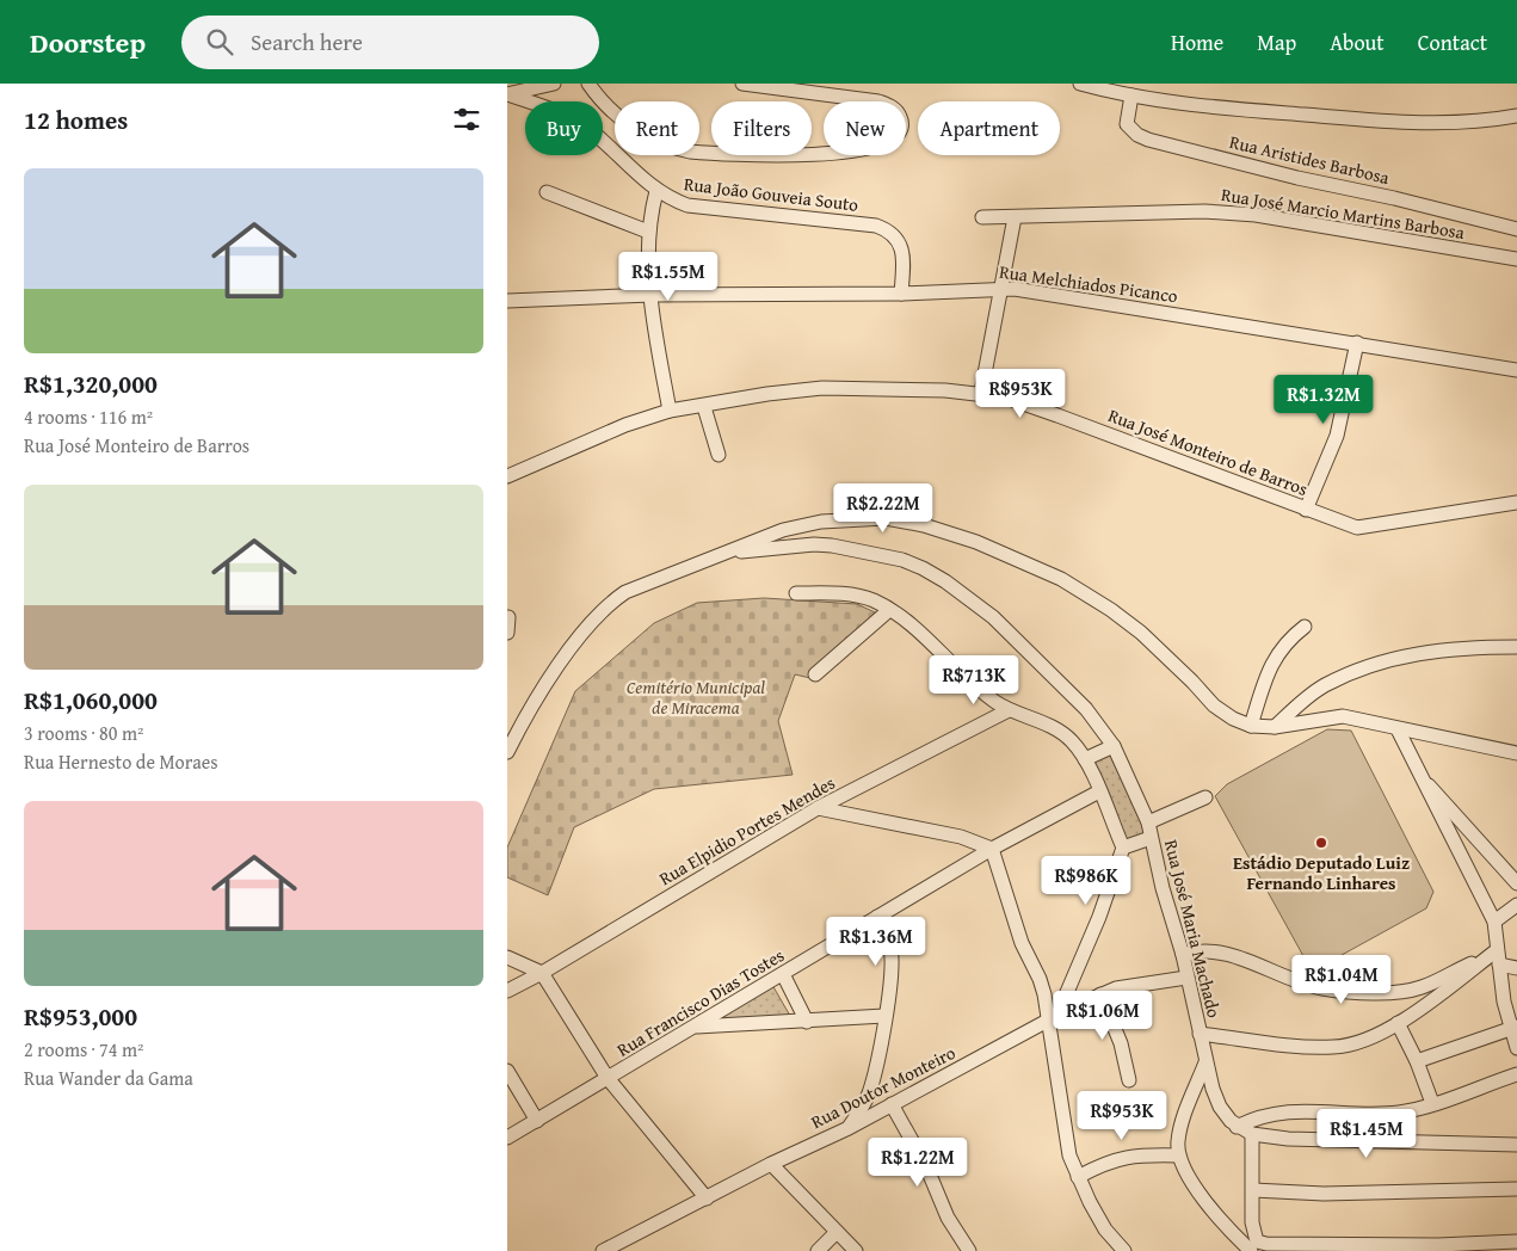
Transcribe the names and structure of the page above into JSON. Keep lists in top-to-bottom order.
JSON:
{
  "streets": {
    "street": [
      "Rua Aristides Barbosa",
      "Rua João Gouveia Souto",
      "Rua José Marcio Martins Barbosa",
      "Rua Melchiados Picanco",
      "Rua José Monteiro de Barros",
      "Rua Elpidio Portes Mendes",
      "Rua José Maria Machado",
      "Rua Francisco Dias Tostes",
      "Rua Doutor Monteiro"
    ]
  },
  "crossings": [
    ["Rua João Gouveia Souto", "Rua Melchiados Picanco"],
    ["Rua José Maria Machado", "Rua Doutor Monteiro"]
  ],
  "parks": ["Cemitério Municipal de Miracema"],
  "places": ["Estádio Deputado Luiz Fernando Linhares"],
  "page": {
    "header": "Doorstep",
    "search": "Search here",
    "nav": [
      "Home",
      "Map",
      "About",
      "Contact"
    ],
    "heading": "12 homes",
    "chip": [
      "Buy",
      "Rent",
      "Filters",
      "New",
      "Apartment"
    ],
    "list": [
      {
        "name": "R$1,320,000",
        "note": "4 rooms · 116 m² · Rua José Monteiro de Barros"
      },
      {
        "name": "R$1,060,000",
        "note": "3 rooms · 80 m² · Rua Hernesto de Moraes"
      },
      {
        "name": "R$953,000",
        "note": "2 rooms · 74 m² · Rua Wander da Gama"
      }
    ],
    "price": [
      "R$1.55M",
      "R$953K",
      "R$1.32M",
      "R$2.22M",
      "R$713K",
      "R$986K",
      "R$1.36M",
      "R$1.04M",
      "R$1.06M",
      "R$953K",
      "R$1.45M",
      "R$1.22M"
    ]
  }
}
